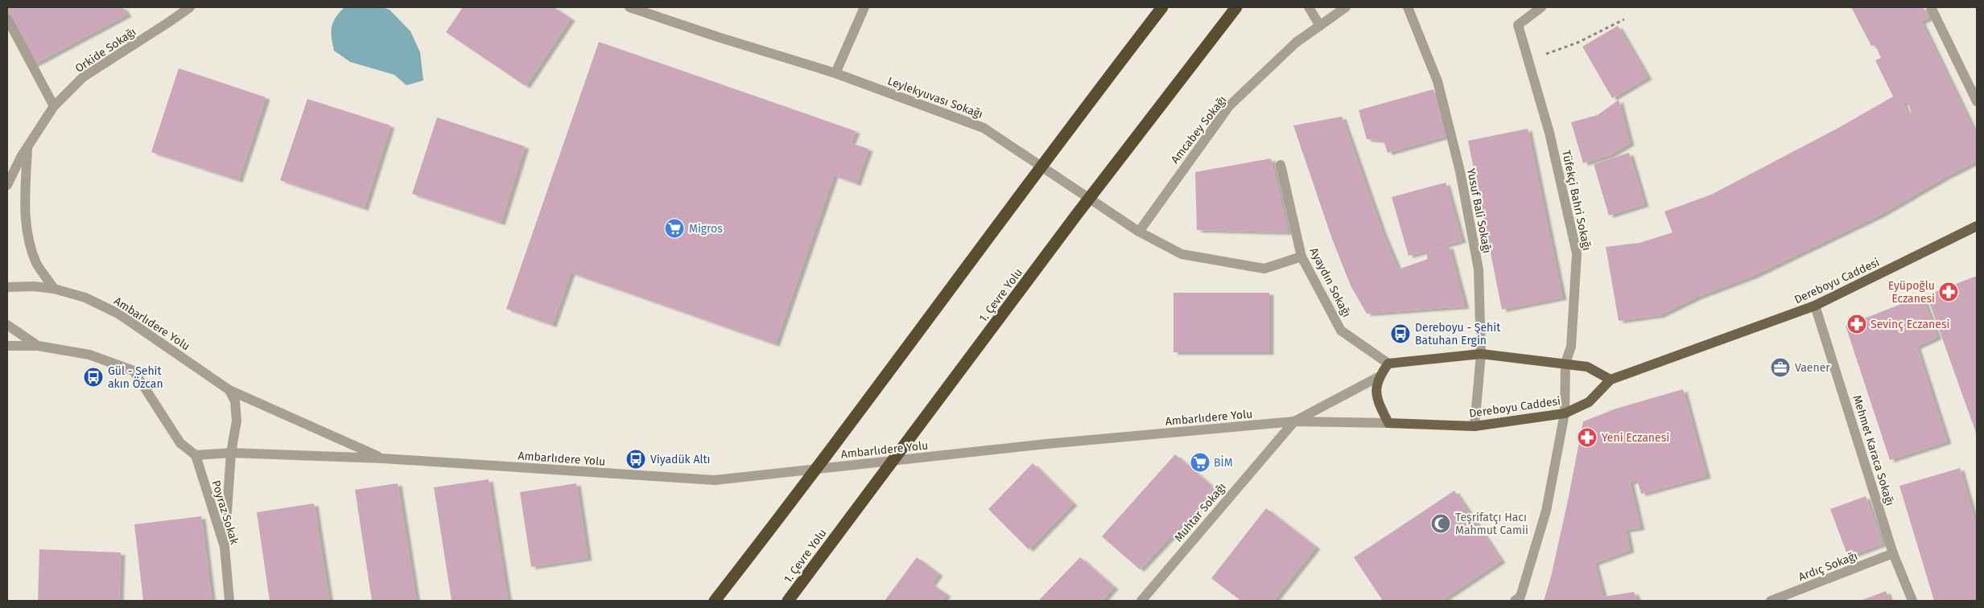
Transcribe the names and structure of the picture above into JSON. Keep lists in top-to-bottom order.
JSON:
{
  "streets": {
    "highway": ["1. Çevre Yolu"],
    "main road": ["Dereboyu Caddesi"],
    "street": [
      "Orkide Sokağı",
      "Leylekyuvası Sokağı",
      "Amcabey Sokağı",
      "Tüfekçi Bahri Sokağı",
      "Yusuf Bali Sokağı",
      "Ayaydın Sokağı",
      "Ambarlıdere Yolu",
      "Mehmet Karaca Sokağı",
      "Poyraz Sokak",
      "Muhtar Sokağı",
      "Ardıç Sokağı"
    ]
  },
  "crossings": [
    ["Leylekyuvası Sokağı", "Amcabey Sokağı"],
    ["Leylekyuvası Sokağı", "Ayaydın Sokağı"],
    ["Tüfekçi Bahri Sokağı", "Dereboyu Caddesi"],
    ["Yusuf Bali Sokağı", "Dereboyu Caddesi"],
    ["Dereboyu Caddesi", "Ambarlıdere Yolu"],
    ["Dereboyu Caddesi", "Mehmet Karaca Sokağı"],
    ["Ambarlıdere Yolu", "Poyraz Sokak"],
    ["Ambarlıdere Yolu", "Muhtar Sokağı"],
    ["Mehmet Karaca Sokağı", "Ardıç Sokağı"]
  ],
  "places": {
    "supermarket": ["Migros", "BİM"],
    "pharmacy": ["Eyüpoğlu Eczanesi", "Sevinç Eczanesi", "Yeni Eczanesi"],
    "bus stop": ["Dereboyu - Şehit Batuhan Ergin", "Gül - Şehit akın Özcan", "Viyadük Altı"],
    "office": ["Vaener"],
    "mosque": ["Teşrifatçı Hacı Mahmut Camii"]
  }
}
